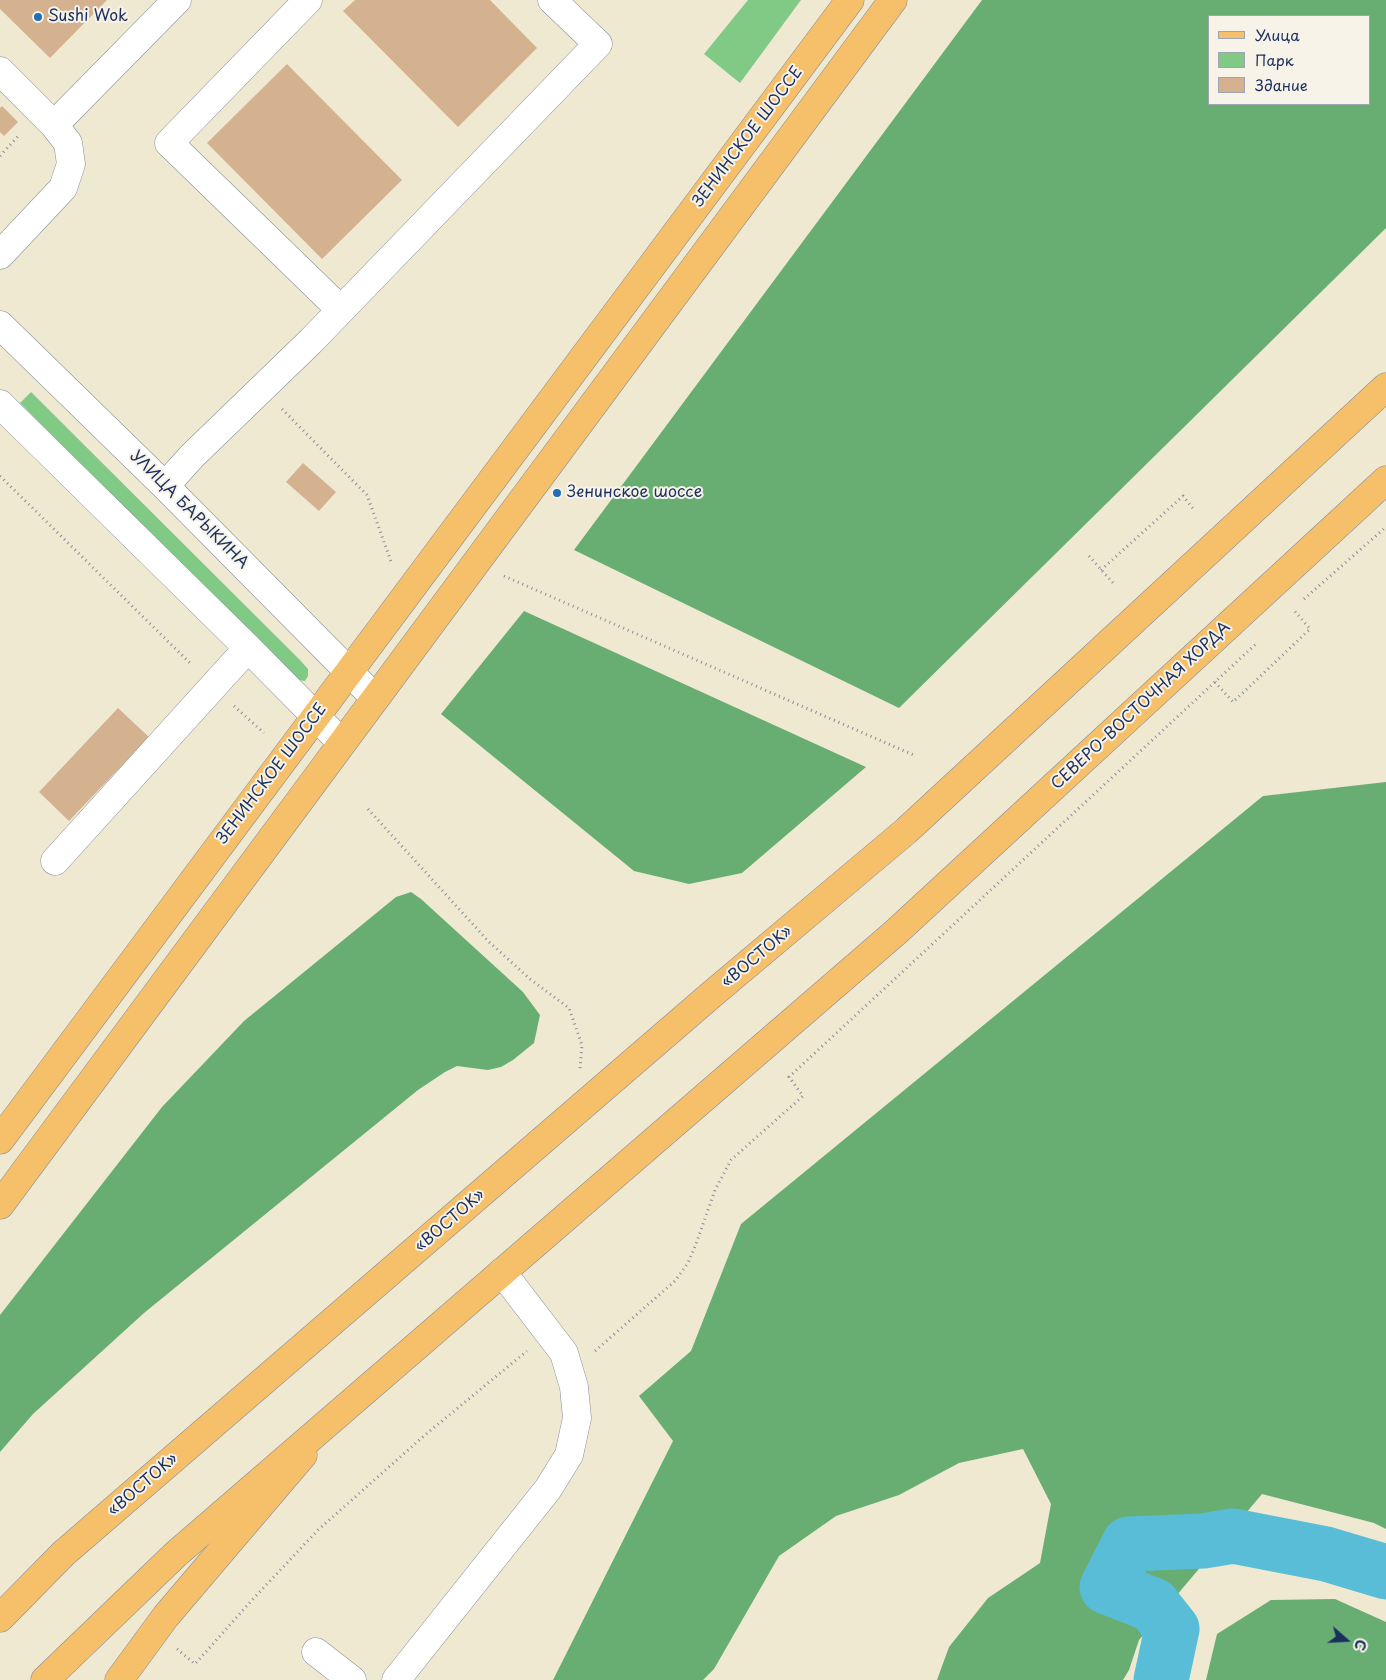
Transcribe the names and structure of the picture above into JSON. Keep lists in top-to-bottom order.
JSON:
{
  "streets": {
    "main road": ["ЗЕНИНСКОЕ ШОССЕ", "СЕВЕРО-ВОСТОЧНАЯ ХОРДА", "«ВОСТОК»"],
    "street": ["УЛИЦА БАРЫКИНА"]
  },
  "crossings": [
    ["ЗЕНИНСКОЕ ШОССЕ", "УЛИЦА БАРЫКИНА"]
  ],
  "places": ["Sushi Wok", "Зенинское шоссе"],
  "legend": ["Улица", "Парк", "Здание"],
  "north": "right"
}
